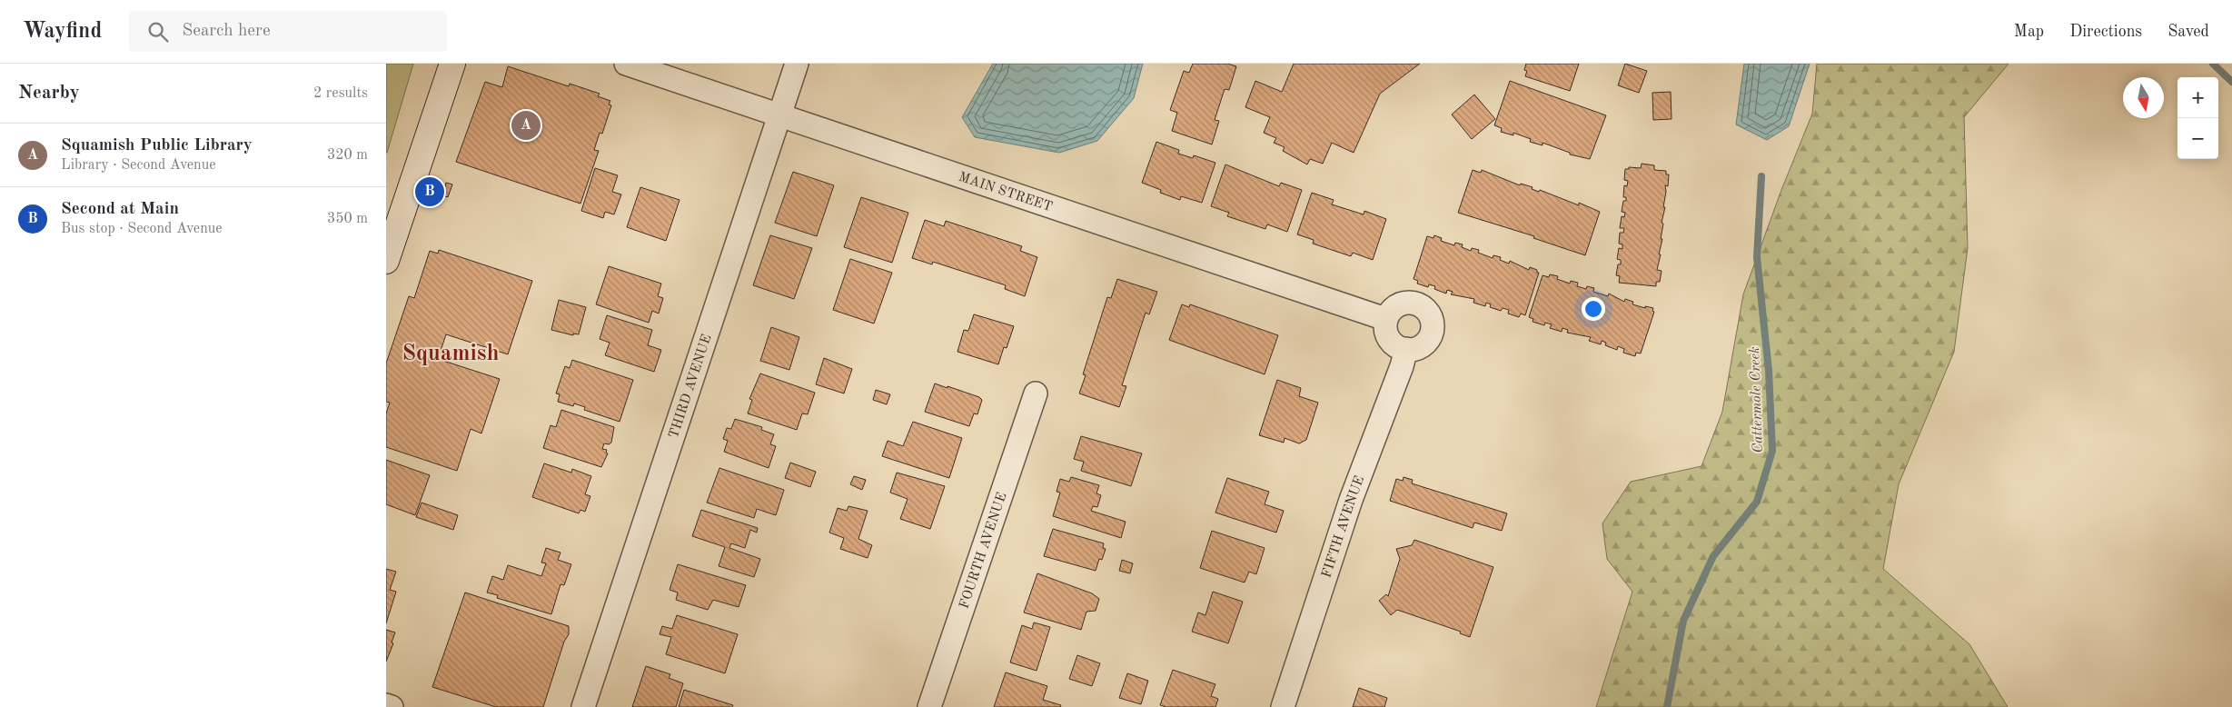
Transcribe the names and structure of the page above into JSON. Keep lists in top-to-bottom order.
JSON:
{
  "streets": {
    "street": [
      "MAIN STREET",
      "THIRD AVENUE",
      "FIFTH AVENUE",
      "FOURTH AVENUE"
    ]
  },
  "crossings": [
    ["MAIN STREET", "THIRD AVENUE"],
    ["MAIN STREET", "FIFTH AVENUE"]
  ],
  "districts": ["Squamish"],
  "water": ["Cattermole Creek"],
  "north": "bottom",
  "page": {
    "header": "Wayfind",
    "search": "Search here",
    "nav": ["Map", "Directions", "Saved"],
    "heading": ["Nearby", "2 results"],
    "map_buttons": ["+", "−"],
    "pins": ["A", "B"],
    "list": [
      {
        "mark": "A",
        "name": "Squamish Public Library",
        "note": "Library · Second Avenue",
        "value": "320 m"
      },
      {
        "mark": "B",
        "name": "Second at Main",
        "note": "Bus stop · Second Avenue",
        "value": "350 m"
      }
    ]
  }
}
